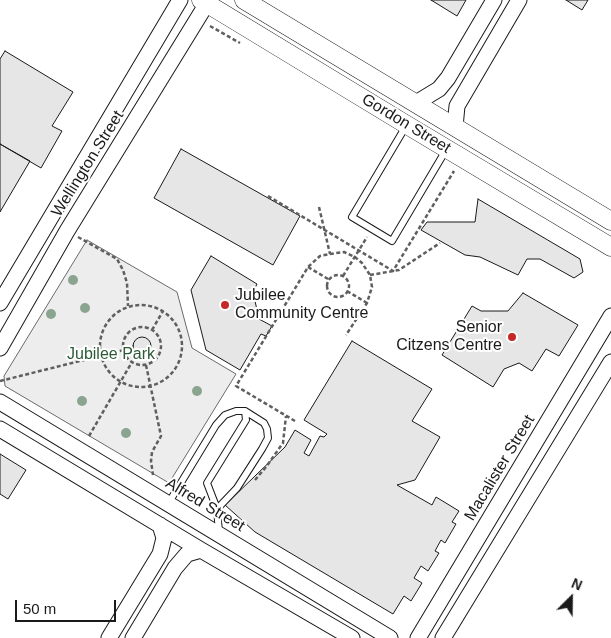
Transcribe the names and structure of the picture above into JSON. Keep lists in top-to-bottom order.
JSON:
{
  "streets": {
    "main road": ["Gordon Street"],
    "street": ["Wellington Street", "Macalister Street", "Alfred Street"]
  },
  "crossings": [
    ["Gordon Street", "Wellington Street"]
  ],
  "parks": ["Jubilee Park"],
  "places": ["Jubilee Community Centre", "Senior Citzens Centre"],
  "scale_bar": "50 m",
  "north": "top right"
}
